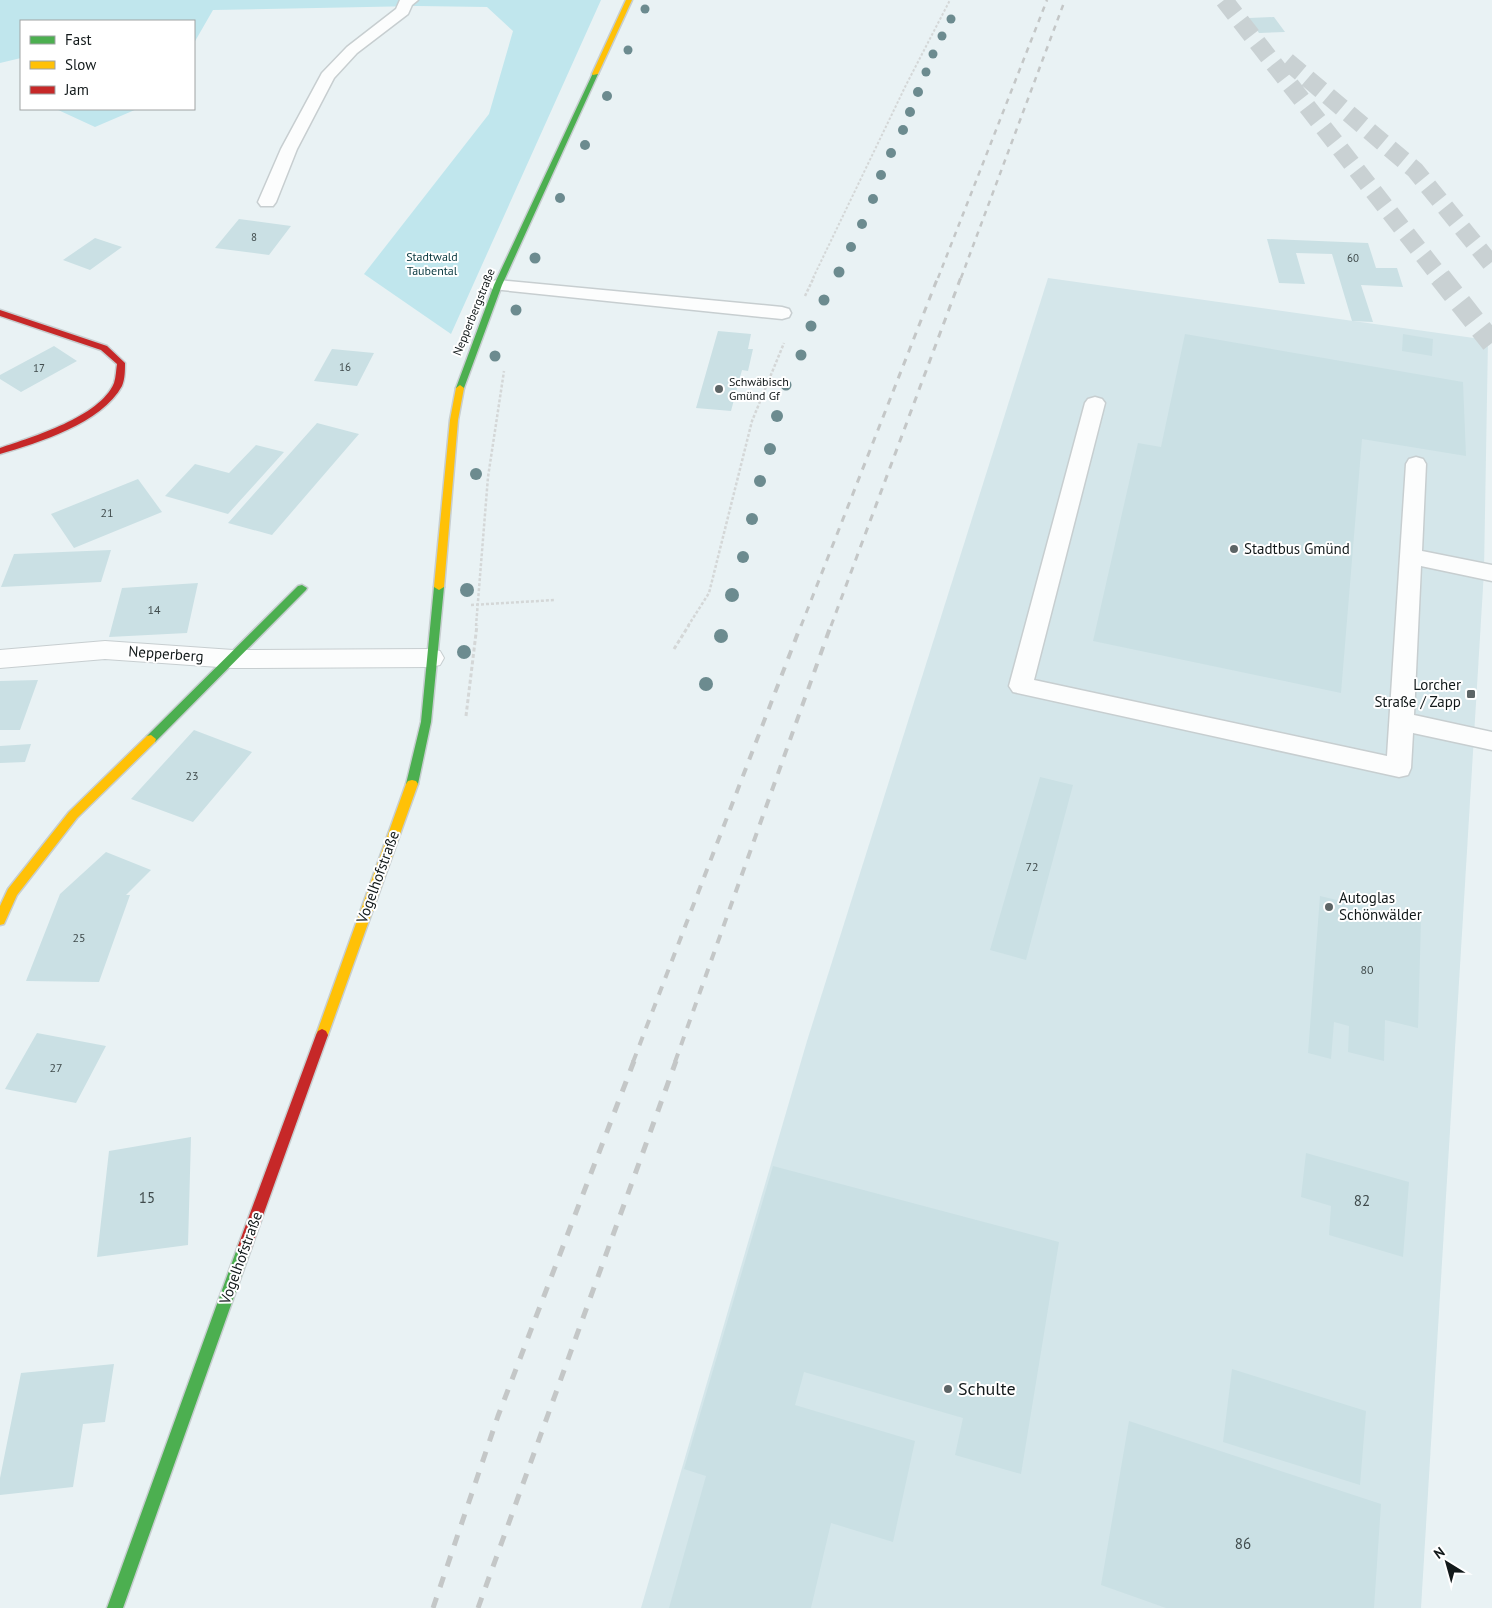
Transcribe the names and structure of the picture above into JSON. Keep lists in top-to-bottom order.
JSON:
{
  "streets": {
    "street": ["Nepperbergstraße", "Nepperberg", "Vogelhofstraße"]
  },
  "crossings": [
    ["Nepperbergstraße", "Vogelhofstraße"]
  ],
  "parks": ["Stadtwald Taubental"],
  "places": {
    "other": [
      "Schwäbisch Gmünd Gf",
      "Stadtbus Gmünd",
      "Autoglas Schönwälder",
      "Schulte"
    ],
    "transit": ["Lorcher Straße / Zapp"]
  },
  "house_numbers": [
    "8",
    "60",
    "16",
    "17",
    "21",
    "14",
    "23",
    "72",
    "25",
    "80",
    "27",
    "15",
    "82",
    "86"
  ],
  "legend": ["Fast", "Slow", "Jam"],
  "north": "top left"
}
